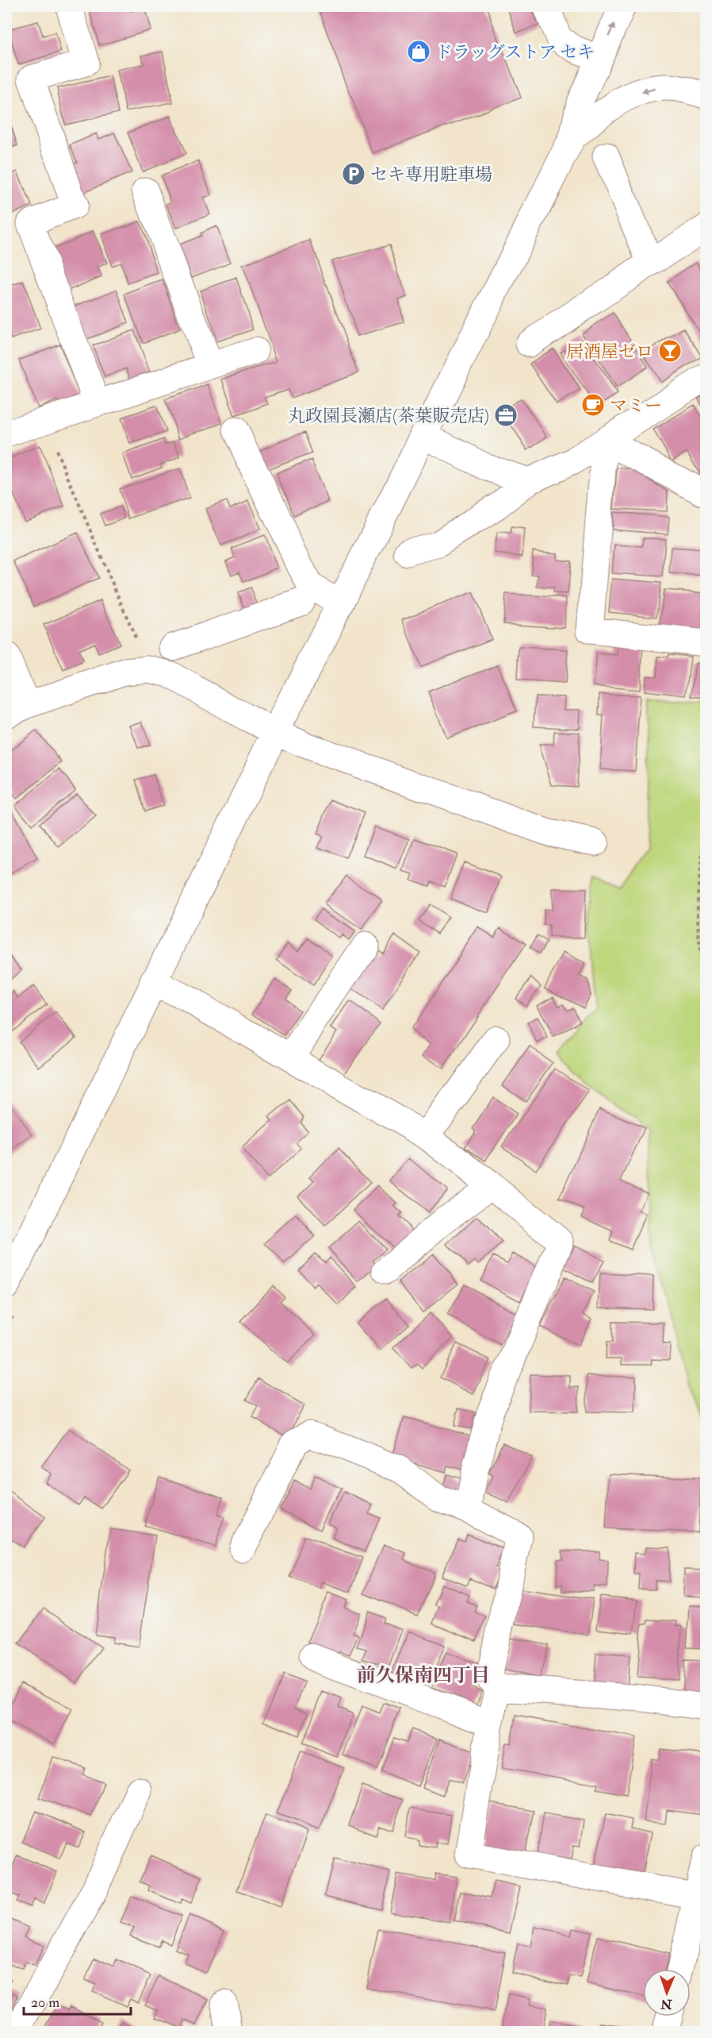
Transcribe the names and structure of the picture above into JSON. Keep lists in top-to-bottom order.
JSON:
{
  "districts": ["前久保南四丁目"],
  "places": {
    "shop": ["ドラッグストア セキ"],
    "parking": ["セキ専用駐車場"],
    "bar": ["居酒屋ゼロ"],
    "cafe": ["マミー"],
    "office": ["丸政園長瀬店(茶葉販売店)"]
  },
  "scale_bar": "20 m",
  "north": "bottom"
}
